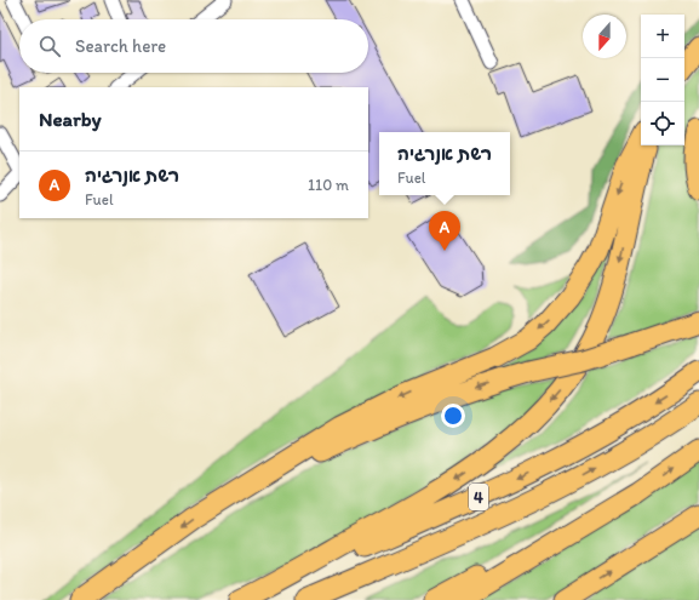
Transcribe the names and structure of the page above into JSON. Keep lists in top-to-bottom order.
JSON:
{
  "streets": {
    "highway": ["4"]
  },
  "north": "bottom",
  "page": {
    "map_buttons": ["+", "−"],
    "search": "Search here",
    "heading": "Nearby",
    "popup": ["רשת אנרגיה", "Fuel"],
    "list": [
      {
        "mark": "A",
        "name": "רשת אנרגיה",
        "note": "Fuel",
        "value": "110 m"
      }
    ],
    "pins": "A"
  }
}
